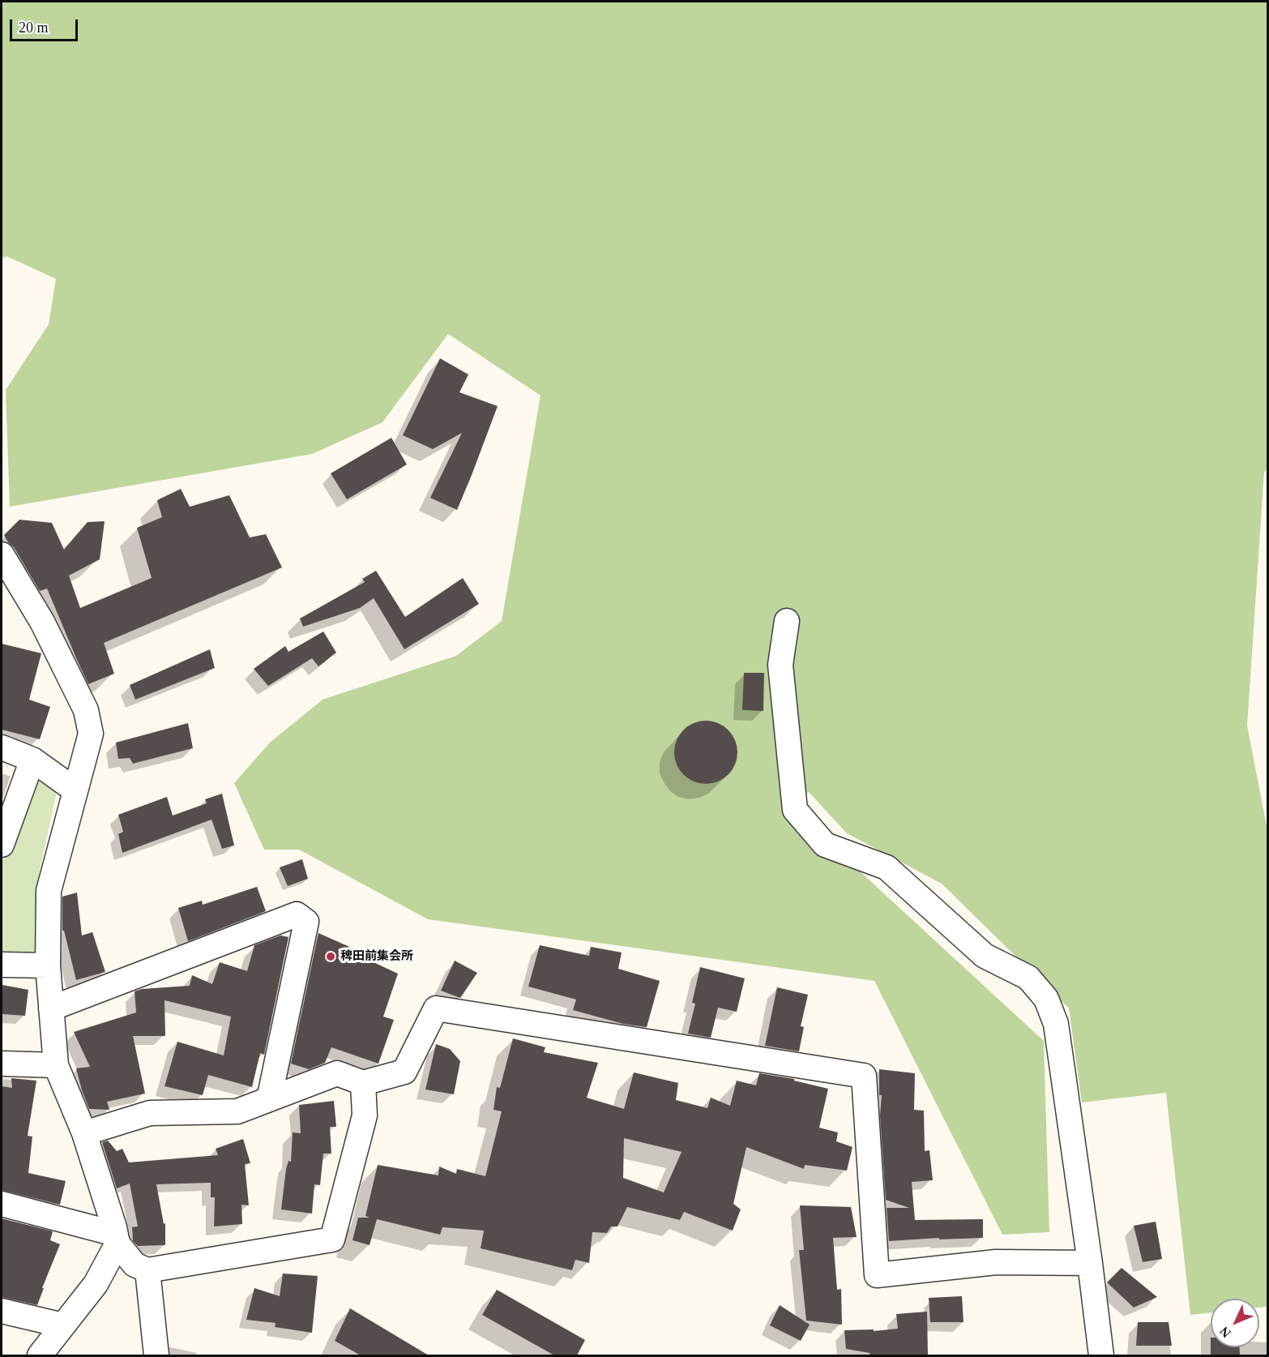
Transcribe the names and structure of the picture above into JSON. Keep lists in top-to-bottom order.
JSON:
{
  "places": ["稗田前集会所"],
  "scale_bar": "20 m",
  "north": "bottom left"
}
